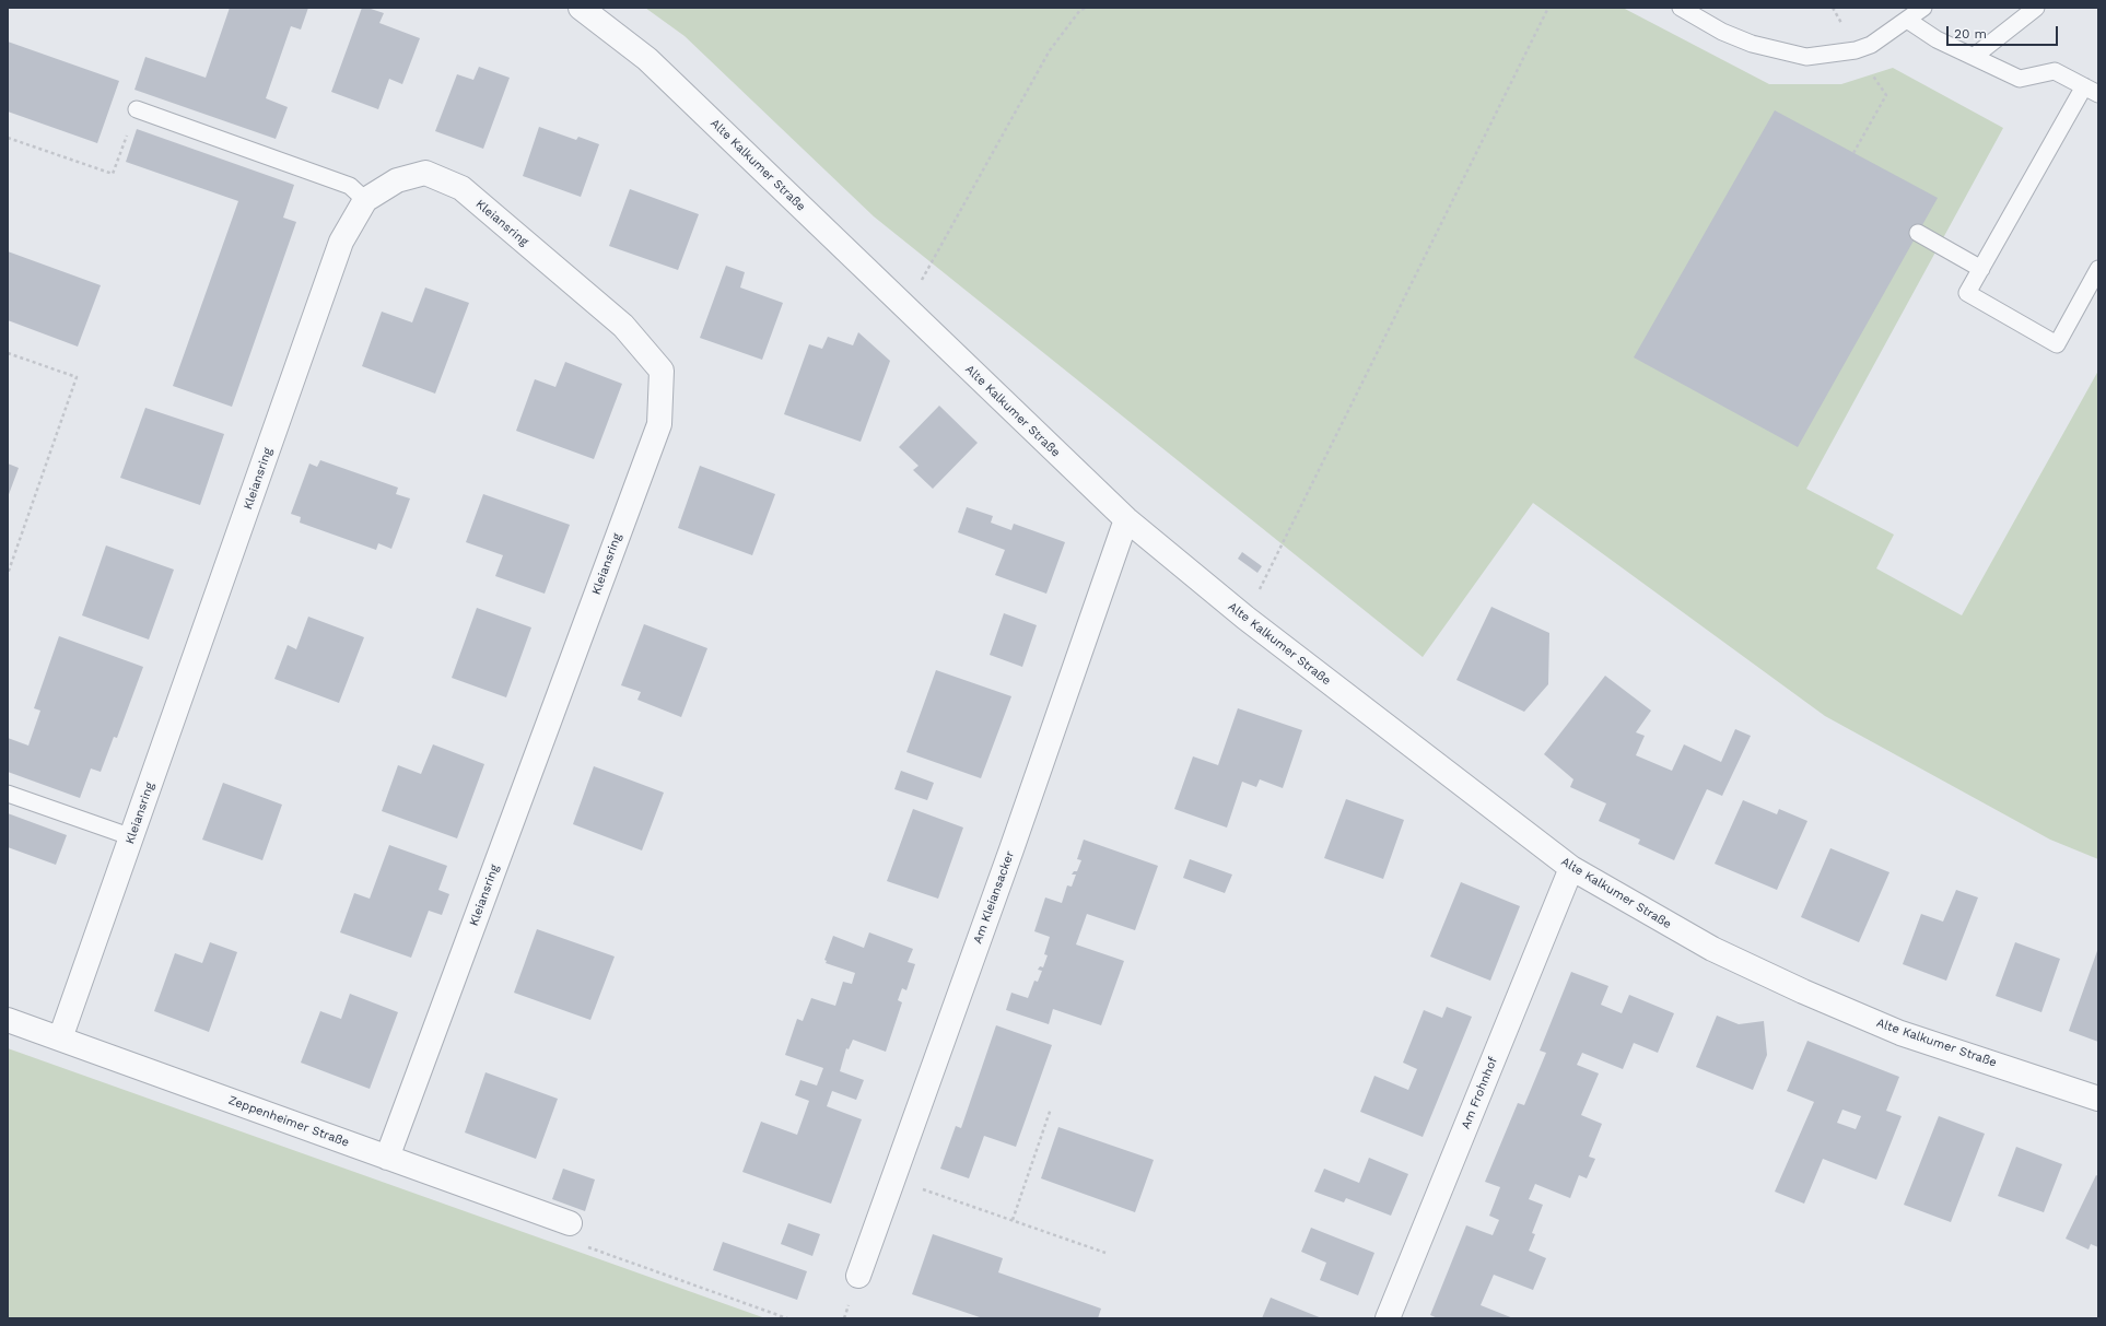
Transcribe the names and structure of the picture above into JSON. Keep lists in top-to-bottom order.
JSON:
{
  "streets": {
    "street": [
      "Alte Kalkumer Straße",
      "Kleiansring",
      "Am Kleiansacker",
      "Am Frohnhof",
      "Zeppenheimer Straße"
    ]
  },
  "crossings": [
    ["Alte Kalkumer Straße", "Am Kleiansacker"],
    ["Alte Kalkumer Straße", "Am Frohnhof"],
    ["Kleiansring", "Zeppenheimer Straße"]
  ],
  "scale_bar": "20 m"
}
